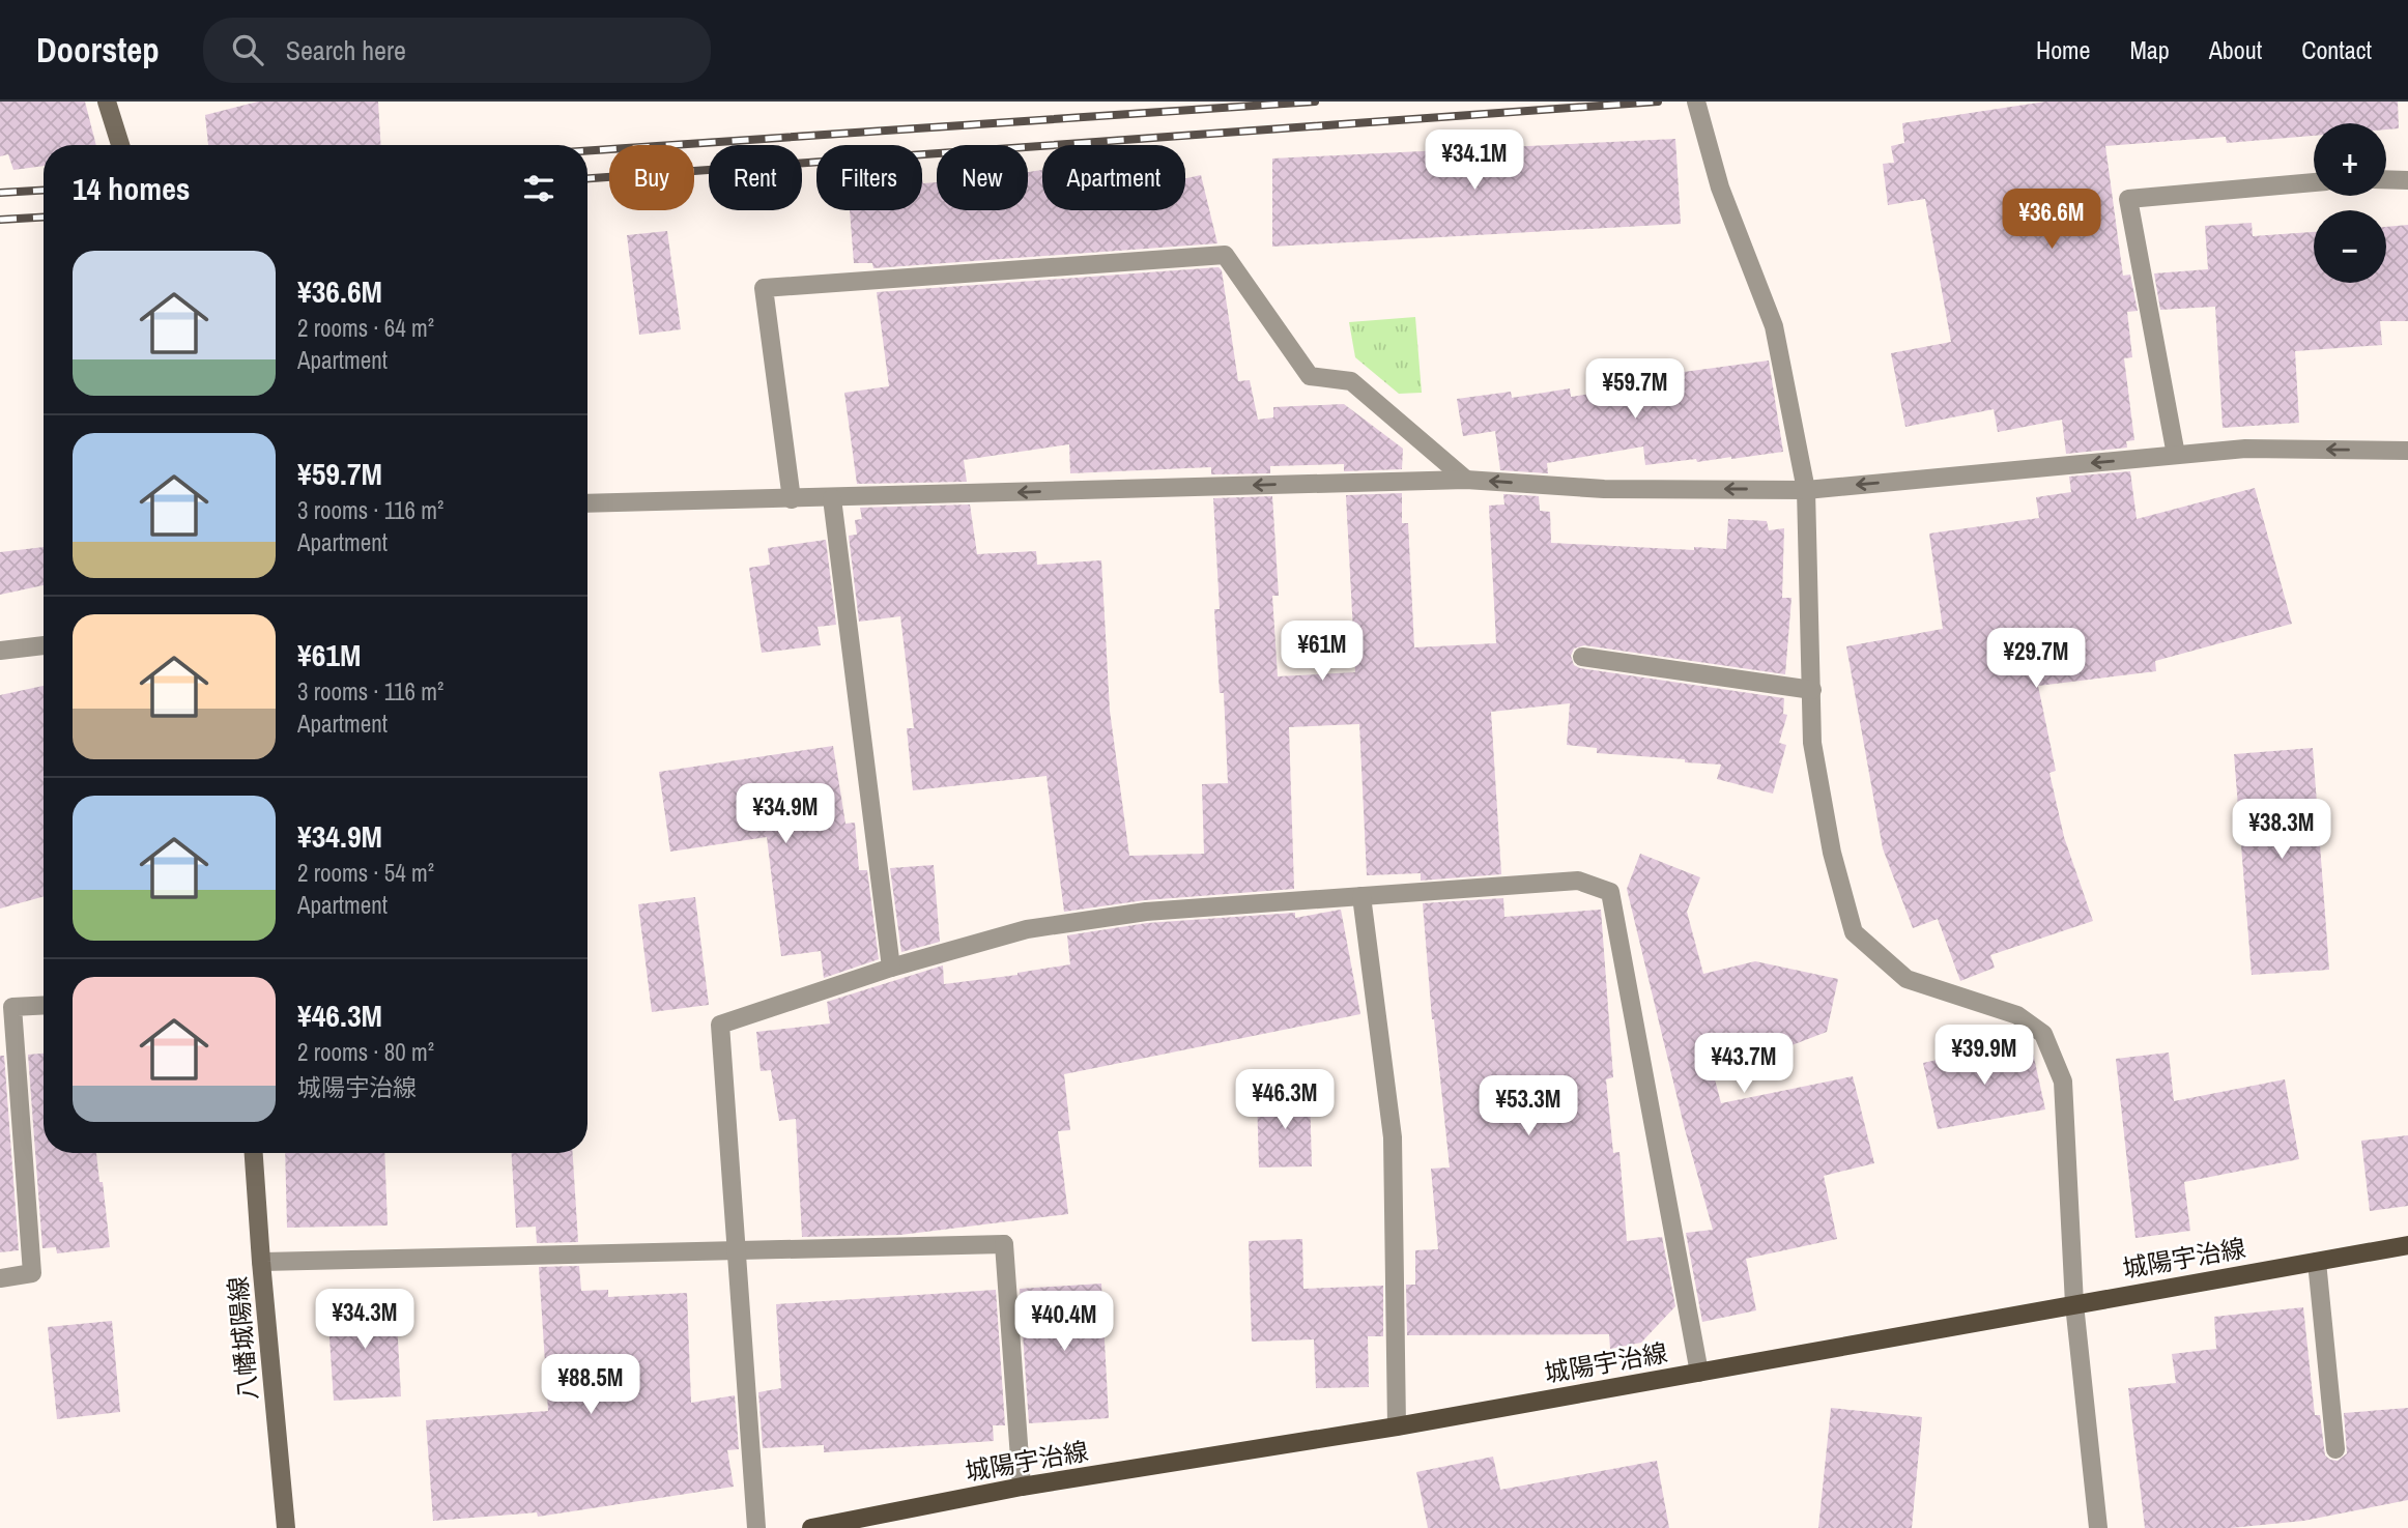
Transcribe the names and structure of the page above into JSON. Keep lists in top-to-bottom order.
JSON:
{
  "streets": {
    "main road": ["城陽宇治線", "八幡城陽線"]
  },
  "page": {
    "header": "Doorstep",
    "search": "Search here",
    "nav": [
      "Home",
      "Map",
      "About",
      "Contact"
    ],
    "map_buttons": ["+", "−"],
    "price": [
      "¥34.1M",
      "¥36.6M",
      "¥59.7M",
      "¥61M",
      "¥29.7M",
      "¥34.9M",
      "¥38.3M",
      "¥39.9M",
      "¥43.7M",
      "¥46.3M",
      "¥53.3M",
      "¥34.3M",
      "¥40.4M",
      "¥88.5M"
    ],
    "chip": [
      "Buy",
      "Rent",
      "Filters",
      "New",
      "Apartment"
    ],
    "heading": "14 homes",
    "list": [
      {
        "name": "¥36.6M",
        "note": "2 rooms · 64 m² · Apartment"
      },
      {
        "name": "¥59.7M",
        "note": "3 rooms · 116 m² · Apartment"
      },
      {
        "name": "¥61M",
        "note": "3 rooms · 116 m² · Apartment"
      },
      {
        "name": "¥34.9M",
        "note": "2 rooms · 54 m² · Apartment"
      },
      {
        "name": "¥46.3M",
        "note": "2 rooms · 80 m² · 城陽宇治線"
      }
    ]
  }
}
